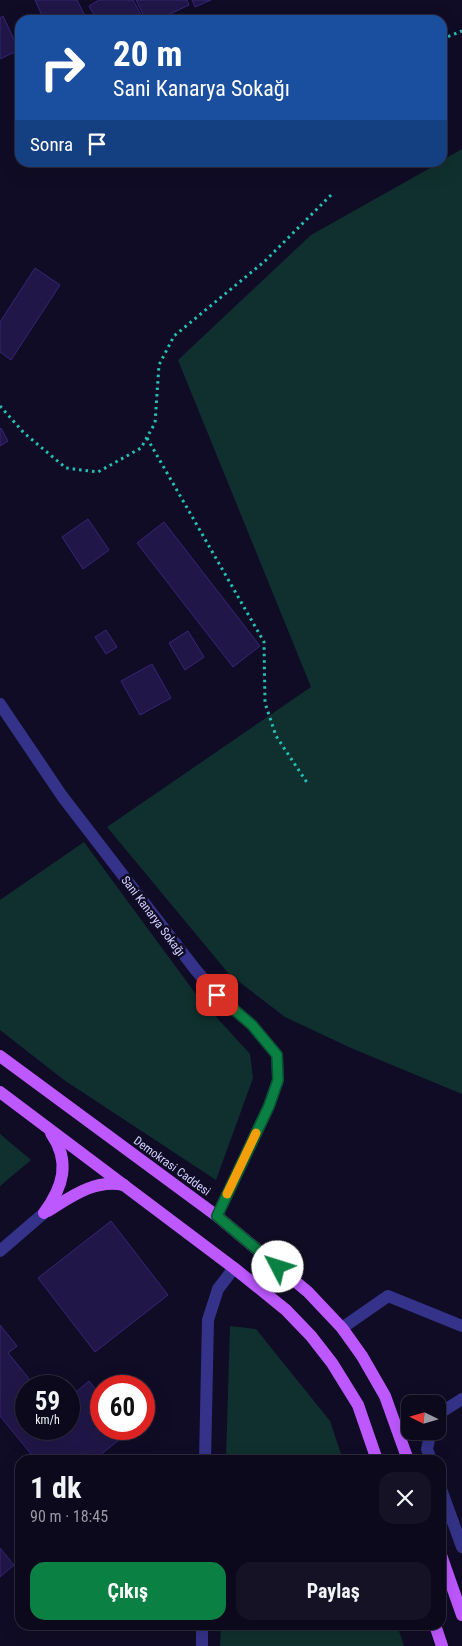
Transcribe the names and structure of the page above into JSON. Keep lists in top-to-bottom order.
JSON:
{
  "streets": {
    "main road": ["Demokrasi Caddesi"],
    "street": ["Sani Kanarya Sokağı"]
  },
  "crossings": [
    ["Sani Kanarya Sokağı", "Demokrasi Caddesi"]
  ],
  "north": "left",
  "page": {
    "turn": ["20 m", "Sani Kanarya Sokağı"],
    "then": "Sonra",
    "speed": "59 km/h",
    "limit": "60",
    "heading": ["1 dk", "90 m · 18:45"],
    "buttons": ["Çıkış", "Paylaş"]
  }
}
